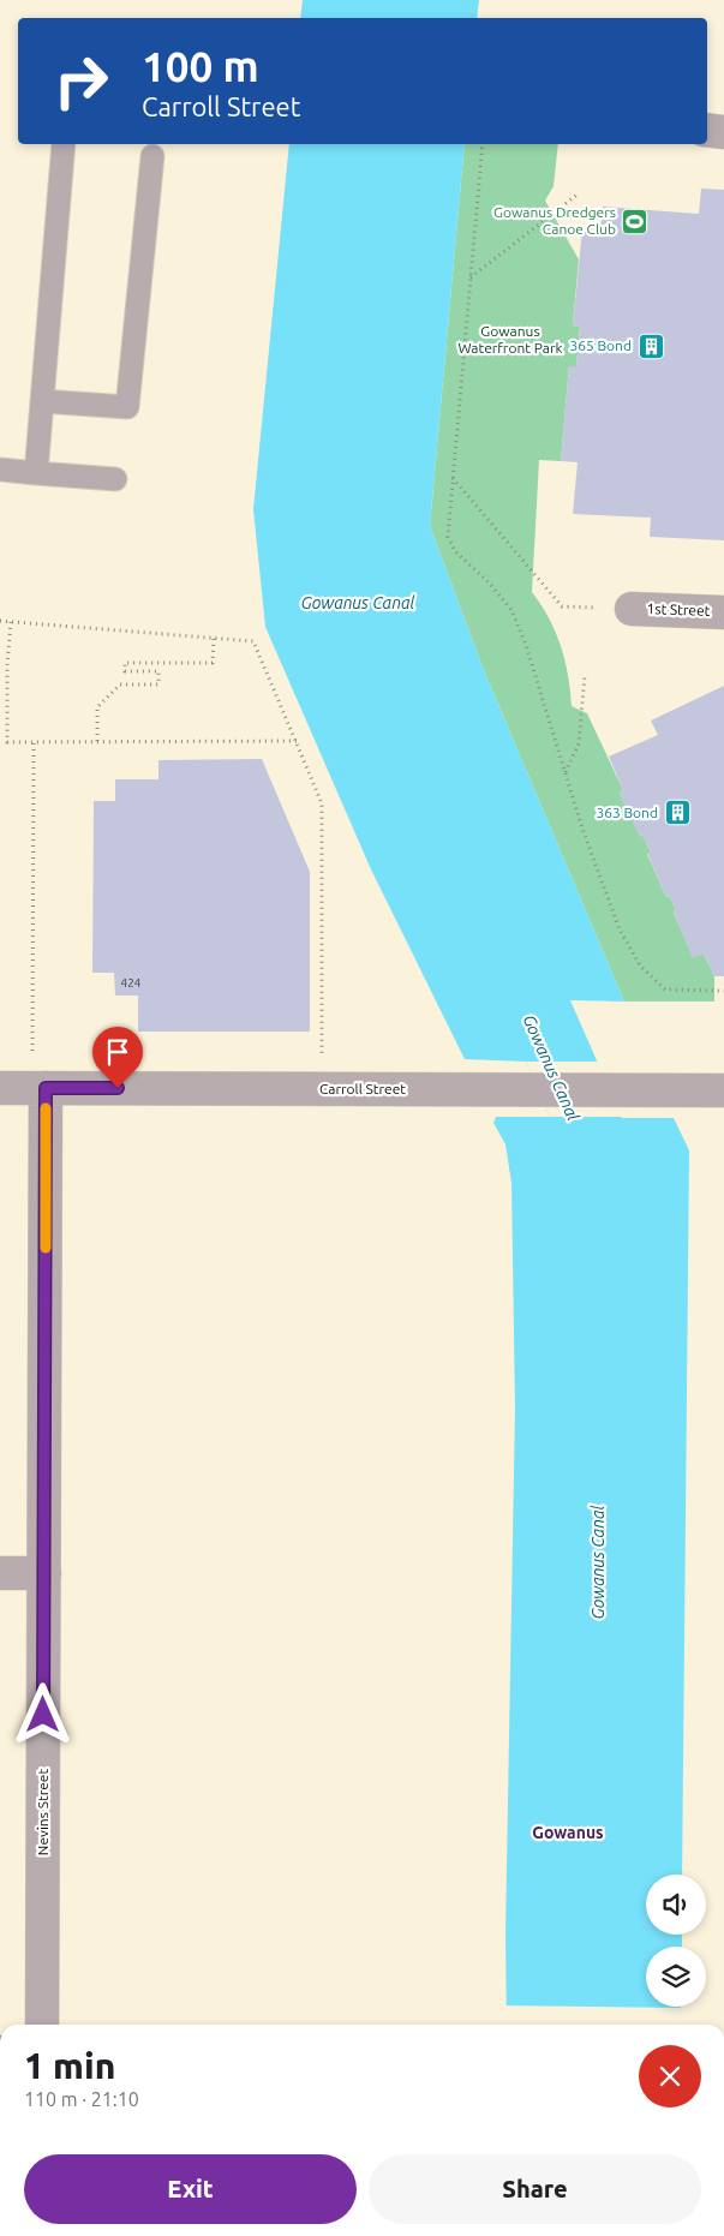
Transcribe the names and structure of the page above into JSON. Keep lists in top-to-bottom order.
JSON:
{
  "streets": {
    "street": ["1st Street", "Carroll Street", "Nevins Street"]
  },
  "crossings": [
    ["Carroll Street", "Nevins Street"]
  ],
  "districts": ["Gowanus"],
  "water": ["Gowanus Canal"],
  "parks": ["Gowanus Waterfront Park"],
  "places": {
    "sports": ["Gowanus Dredgers Canoe Club"],
    "building": ["365 Bond", "363 Bond"]
  },
  "house_numbers": ["424"],
  "page": {
    "turn": ["100 m", "Carroll Street"],
    "heading": ["1 min", "110 m · 21:10"],
    "buttons": ["Exit", "Share"]
  }
}
